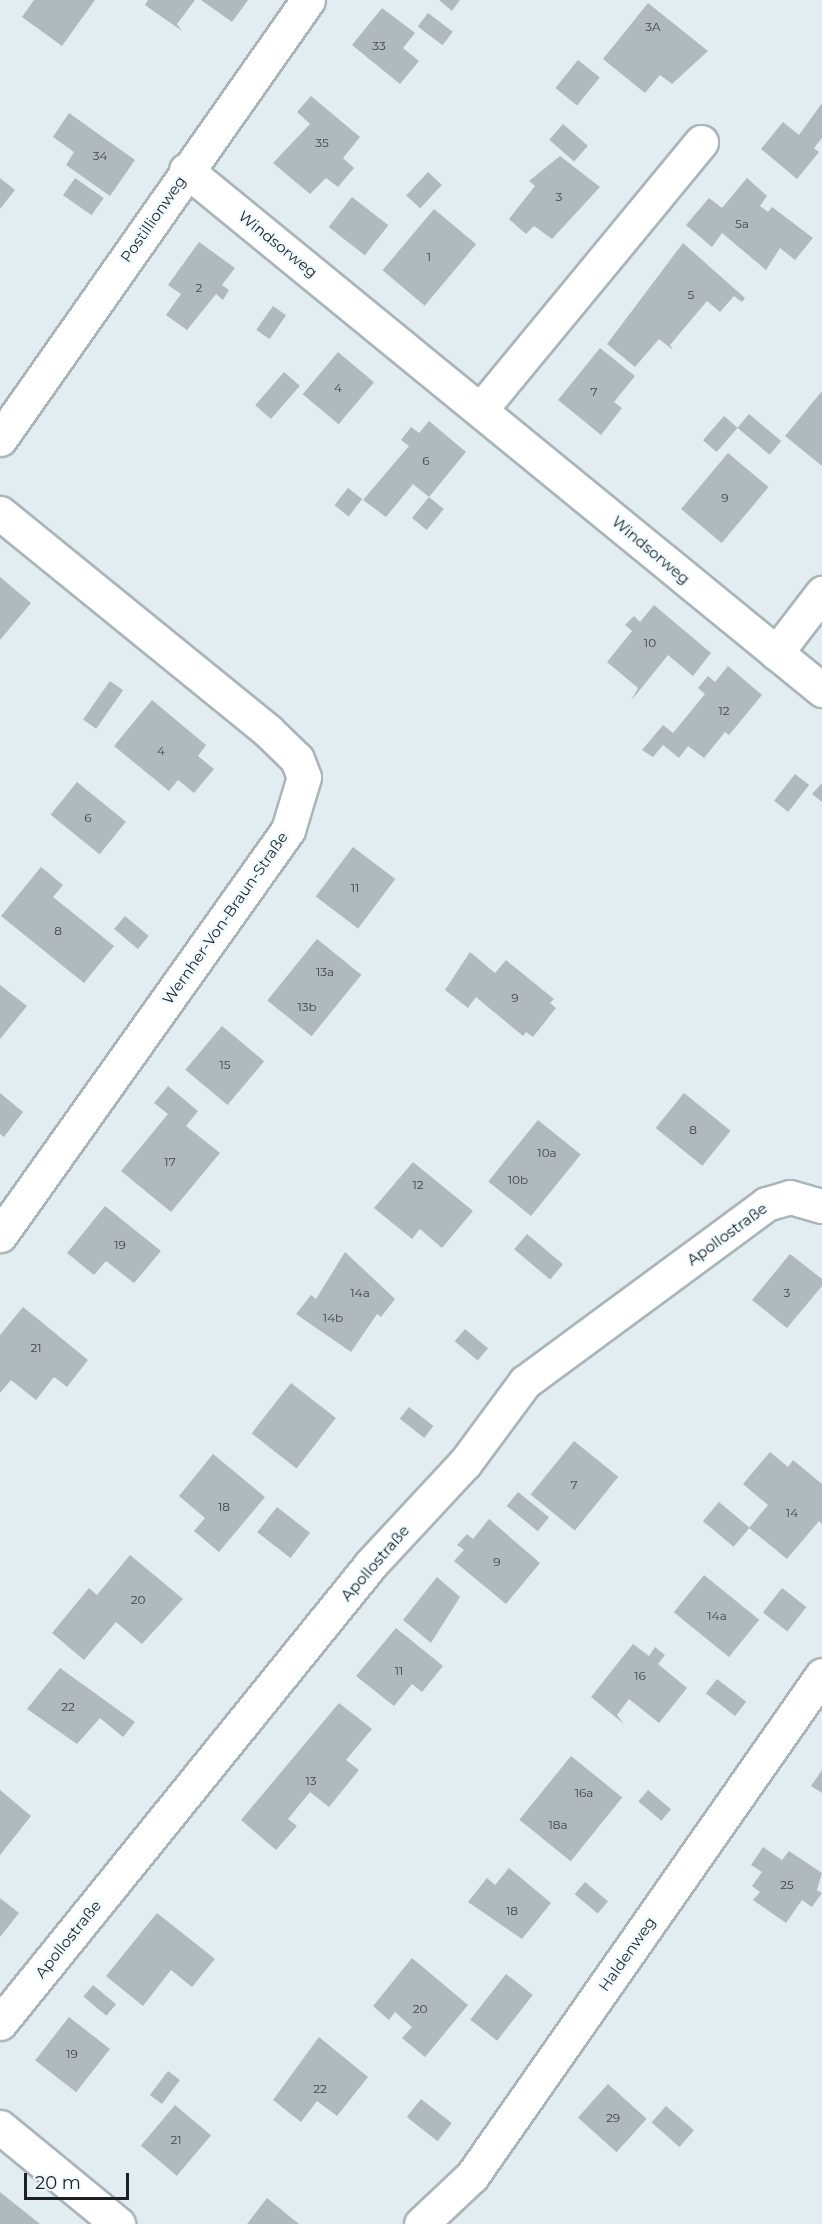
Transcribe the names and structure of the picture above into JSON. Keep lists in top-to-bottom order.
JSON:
{
  "streets": {
    "street": [
      "Postillionweg",
      "Windsorweg",
      "Wernher-Von-Braun-Straße",
      "Apollostraße",
      "Haldenweg"
    ]
  },
  "crossings": [
    ["Postillionweg", "Windsorweg"]
  ],
  "house_numbers": [
    "3A",
    "33",
    "35",
    "34",
    "3",
    "5a",
    "1",
    "2",
    "5",
    "4",
    "7",
    "6",
    "9",
    "10",
    "12",
    "4",
    "6",
    "11",
    "8",
    "13a",
    "9",
    "13b",
    "15",
    "8",
    "10a",
    "17",
    "10b",
    "12",
    "19",
    "14a",
    "3",
    "14b",
    "21",
    "7",
    "18",
    "14",
    "9",
    "20",
    "14a",
    "11",
    "16",
    "22",
    "13",
    "16a",
    "18a",
    "25",
    "18",
    "20",
    "19",
    "22",
    "29",
    "21"
  ],
  "scale_bar": "20 m"
}
